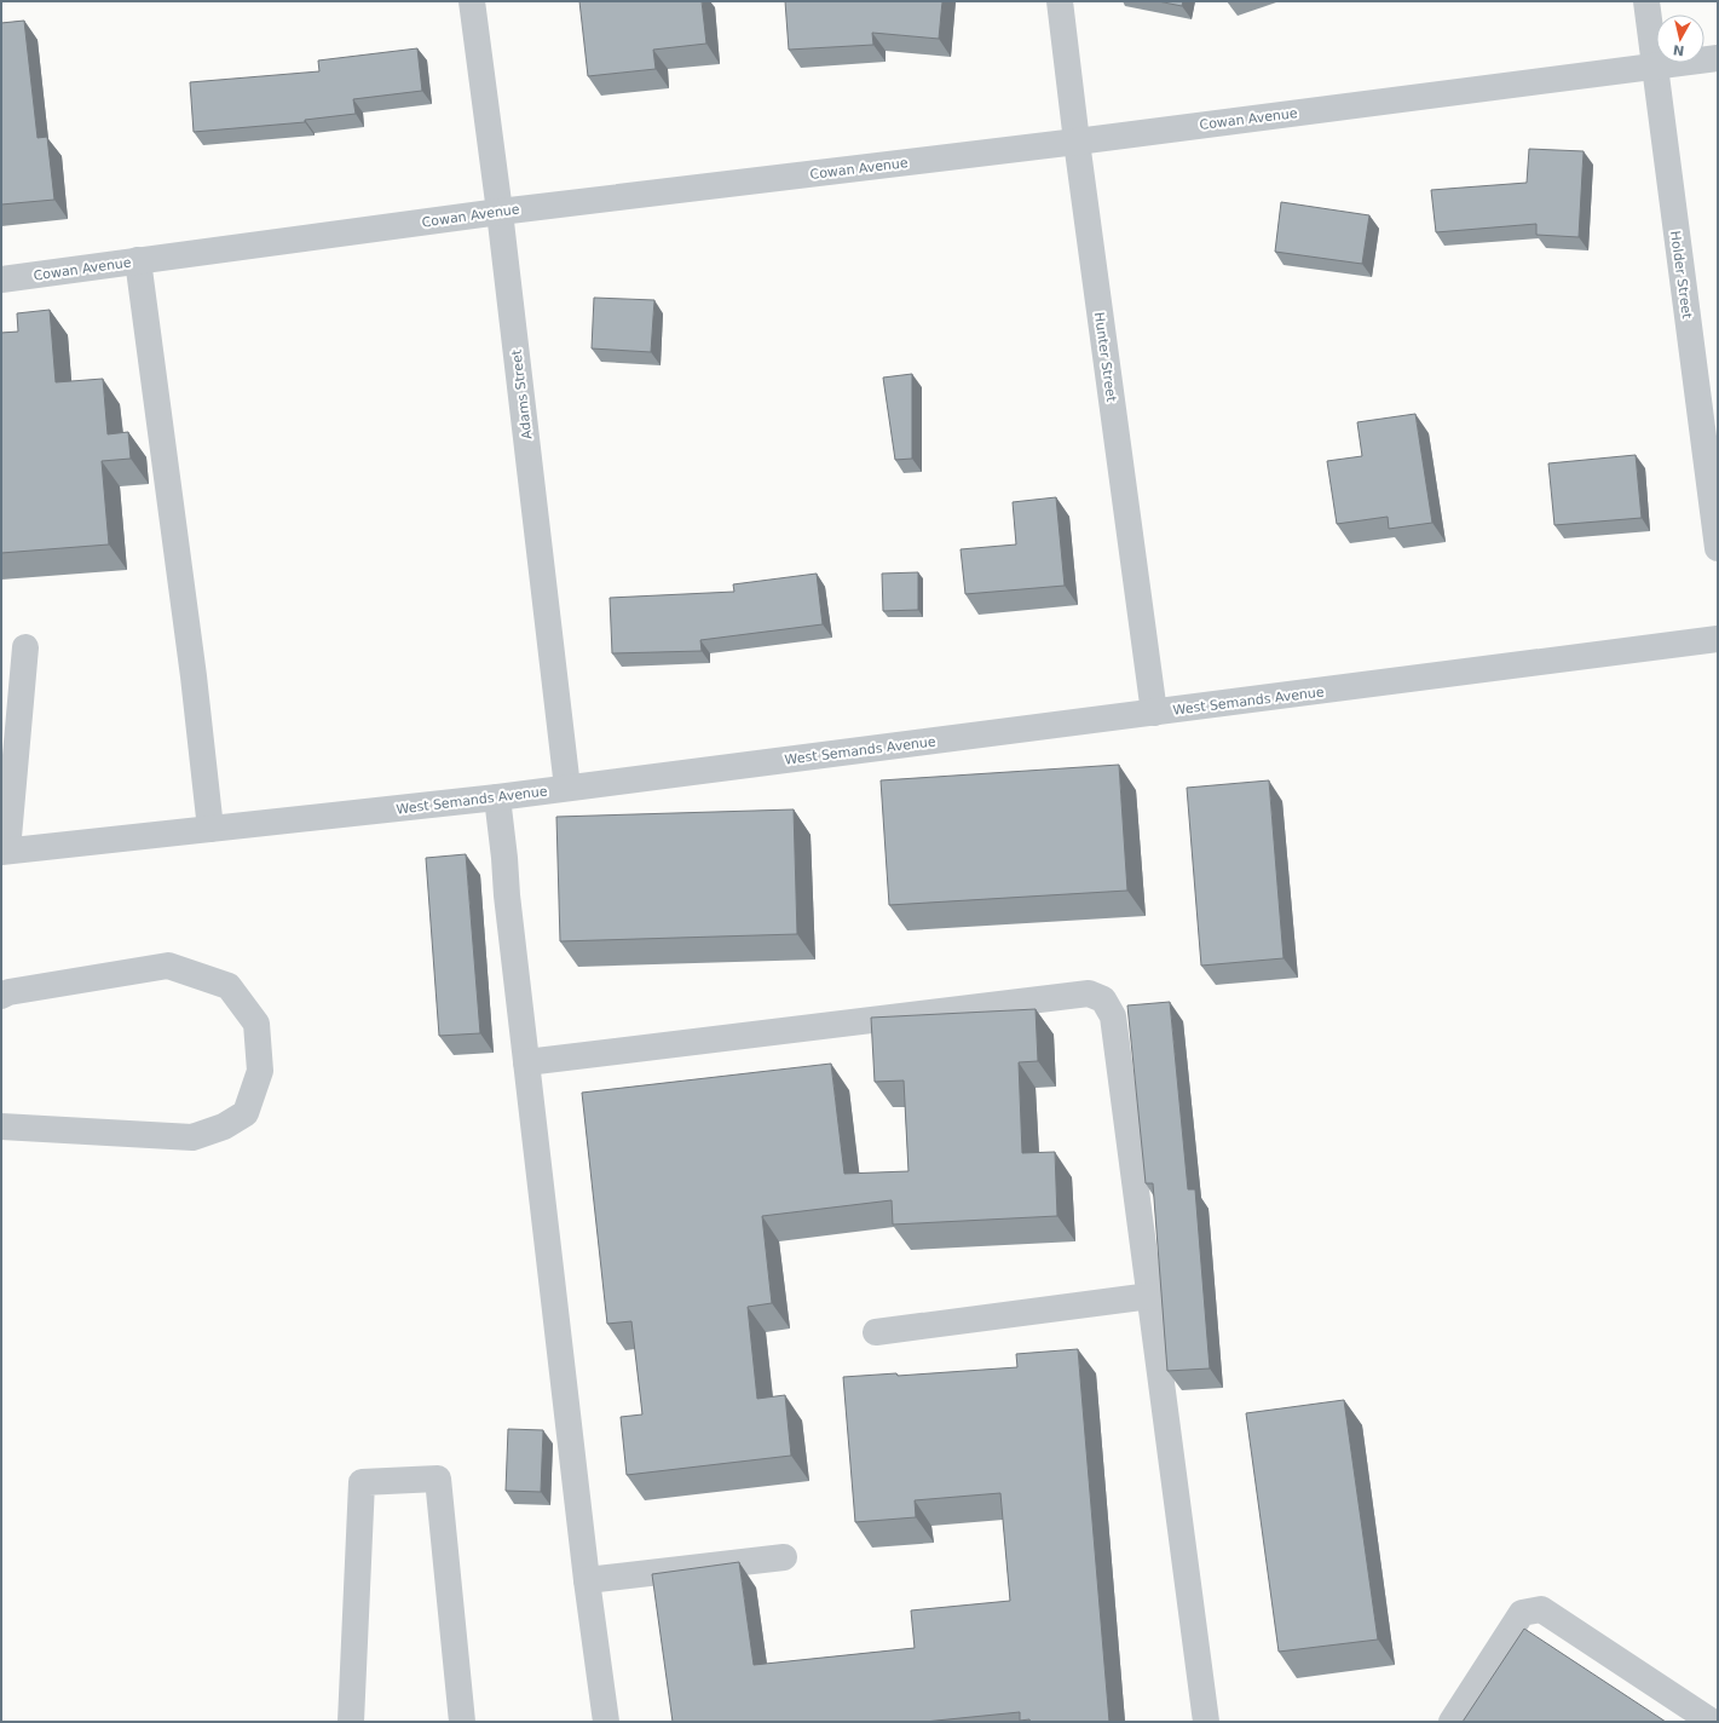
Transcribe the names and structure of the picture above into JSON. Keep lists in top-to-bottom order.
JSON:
{
  "streets": {
    "street": [
      "Cowan Avenue",
      "Holder Street",
      "Hunter Street",
      "Adams Street",
      "West Semands Avenue"
    ]
  },
  "crossings": [
    ["Cowan Avenue", "Holder Street"],
    ["Cowan Avenue", "Hunter Street"],
    ["Cowan Avenue", "Adams Street"],
    ["Hunter Street", "West Semands Avenue"],
    ["Adams Street", "West Semands Avenue"]
  ],
  "north": "bottom"
}
